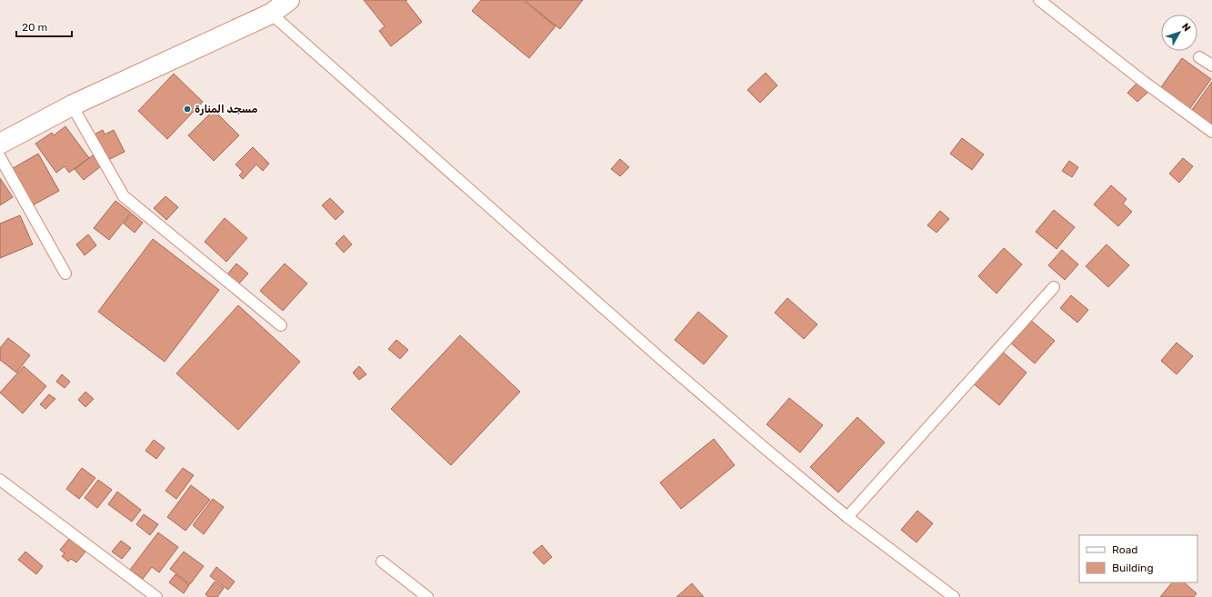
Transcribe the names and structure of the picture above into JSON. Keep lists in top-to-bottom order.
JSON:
{
  "places": ["مسجد المنارة"],
  "legend": ["Road", "Building"],
  "scale_bar": "20 m",
  "north": "top right"
}
